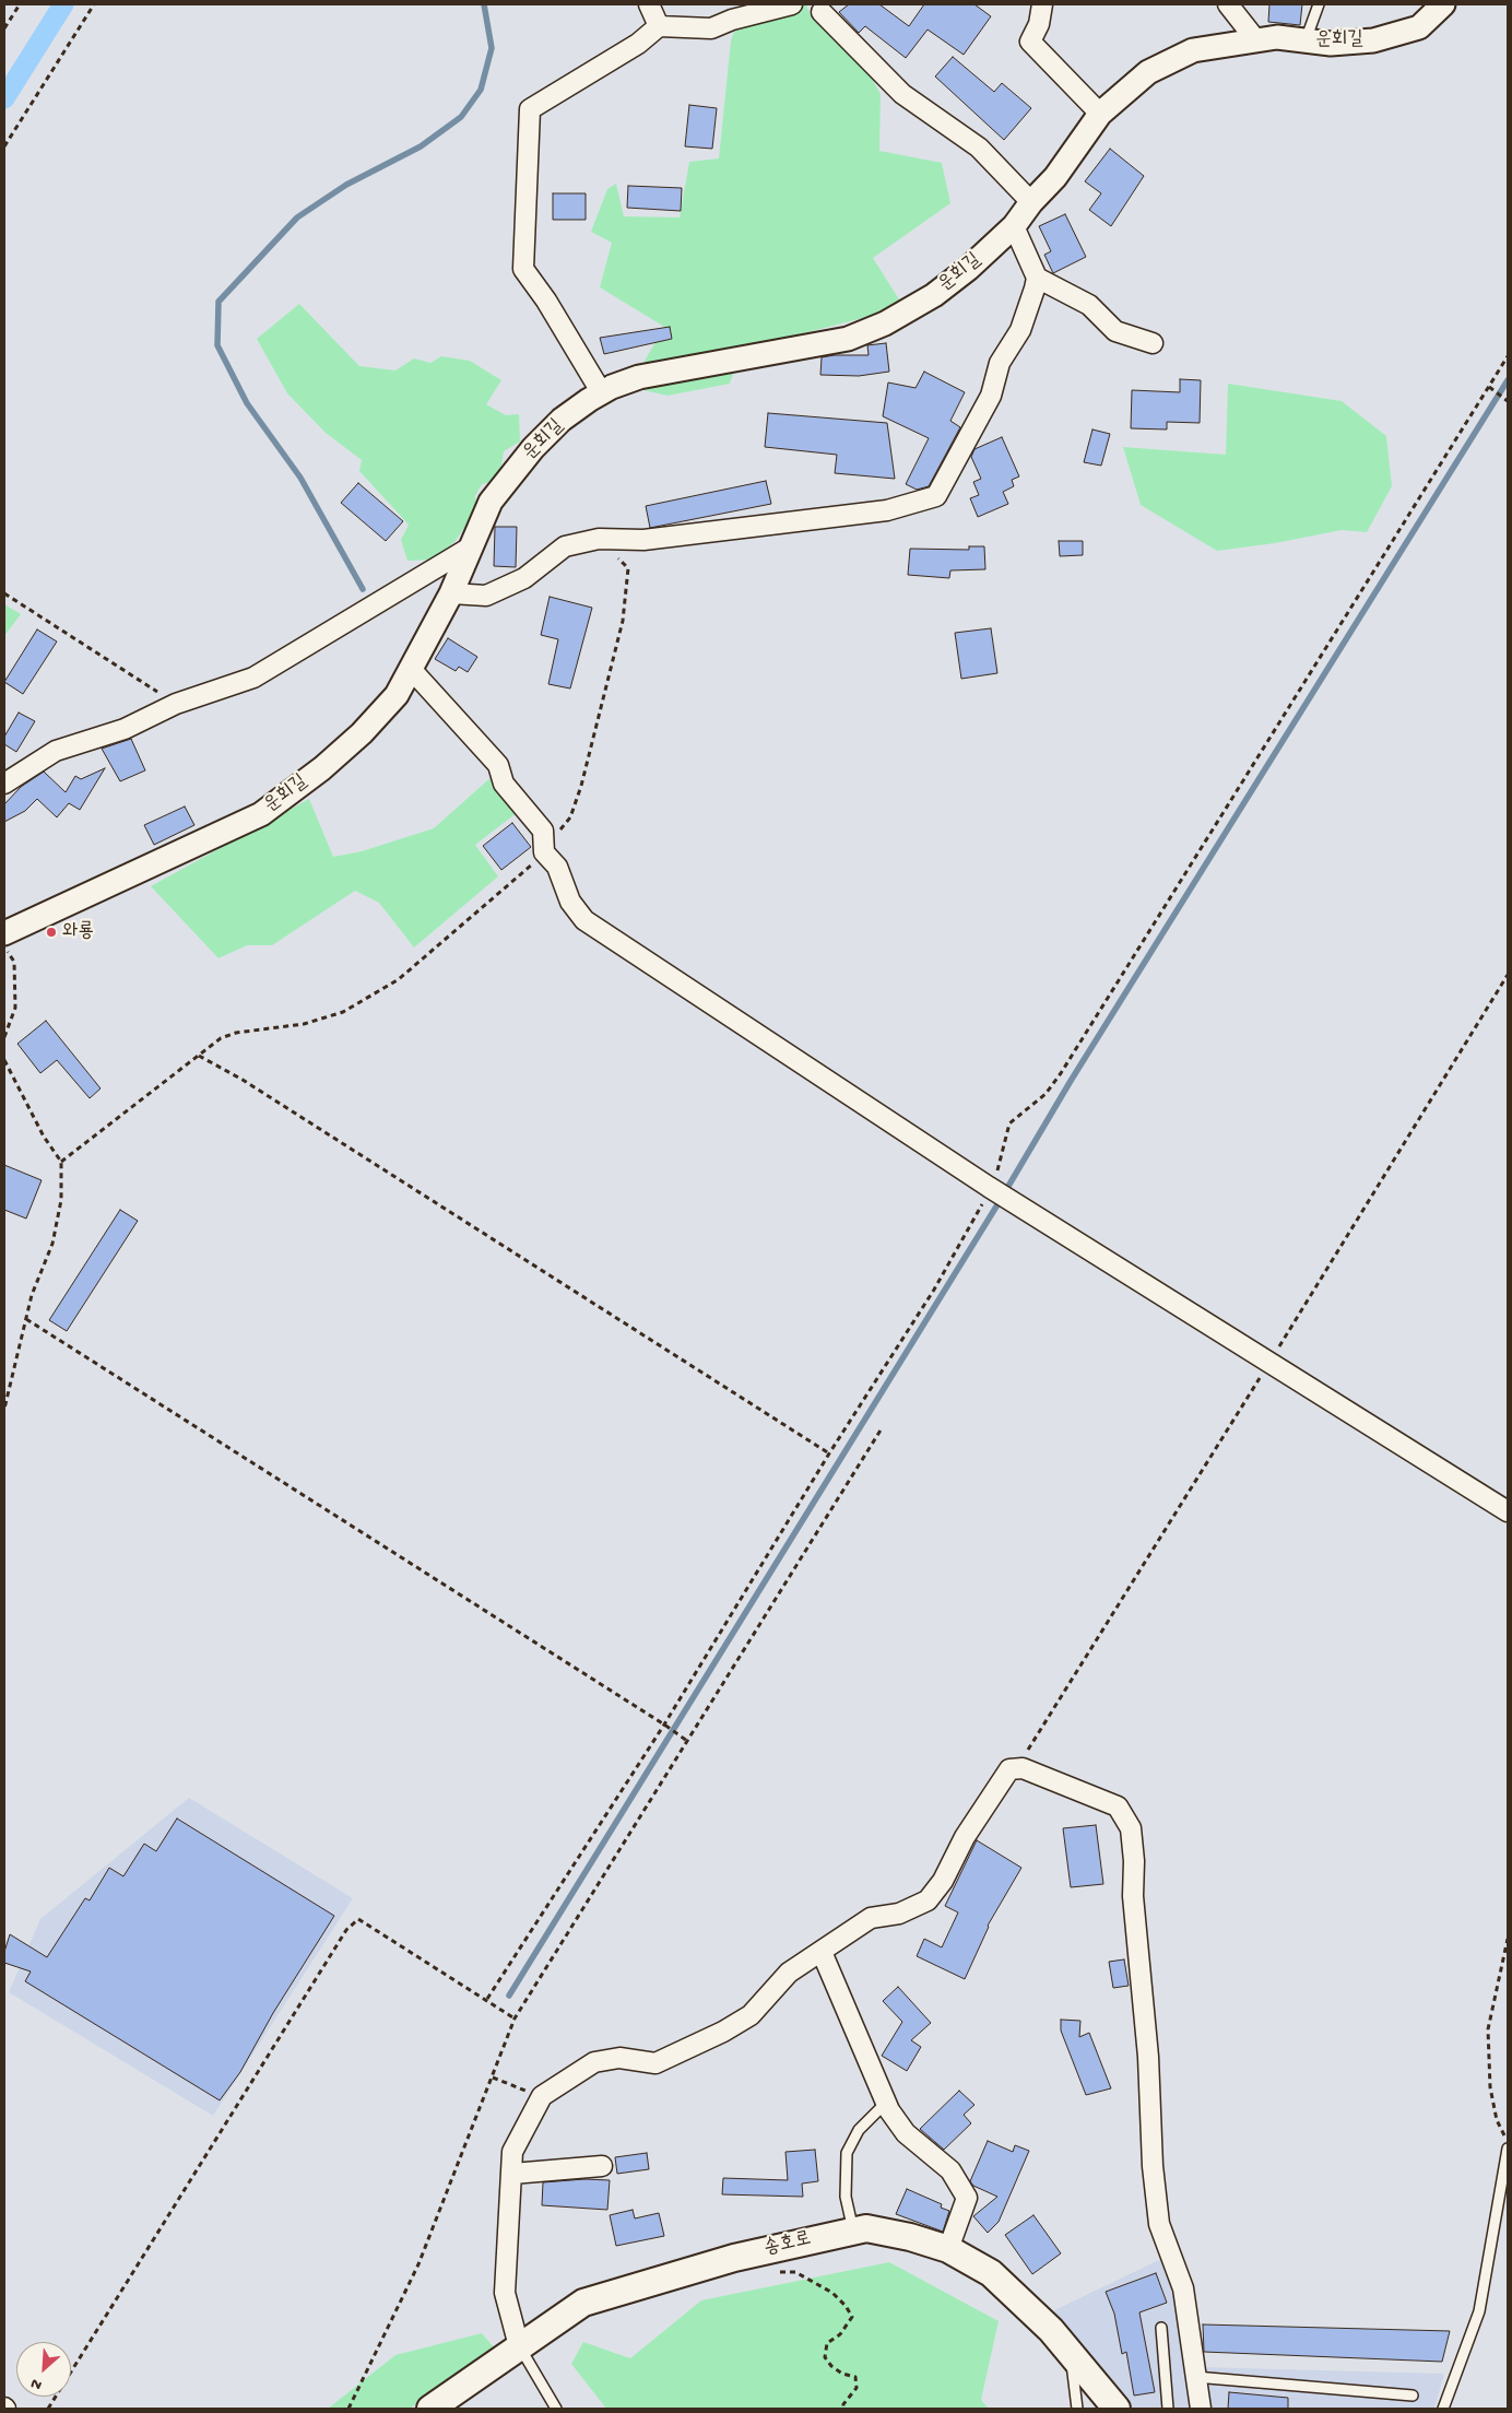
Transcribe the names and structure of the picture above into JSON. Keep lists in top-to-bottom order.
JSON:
{
  "streets": {
    "main road": ["송호로"],
    "street": ["운회길"]
  },
  "places": ["와룡"],
  "north": "bottom left"
}
